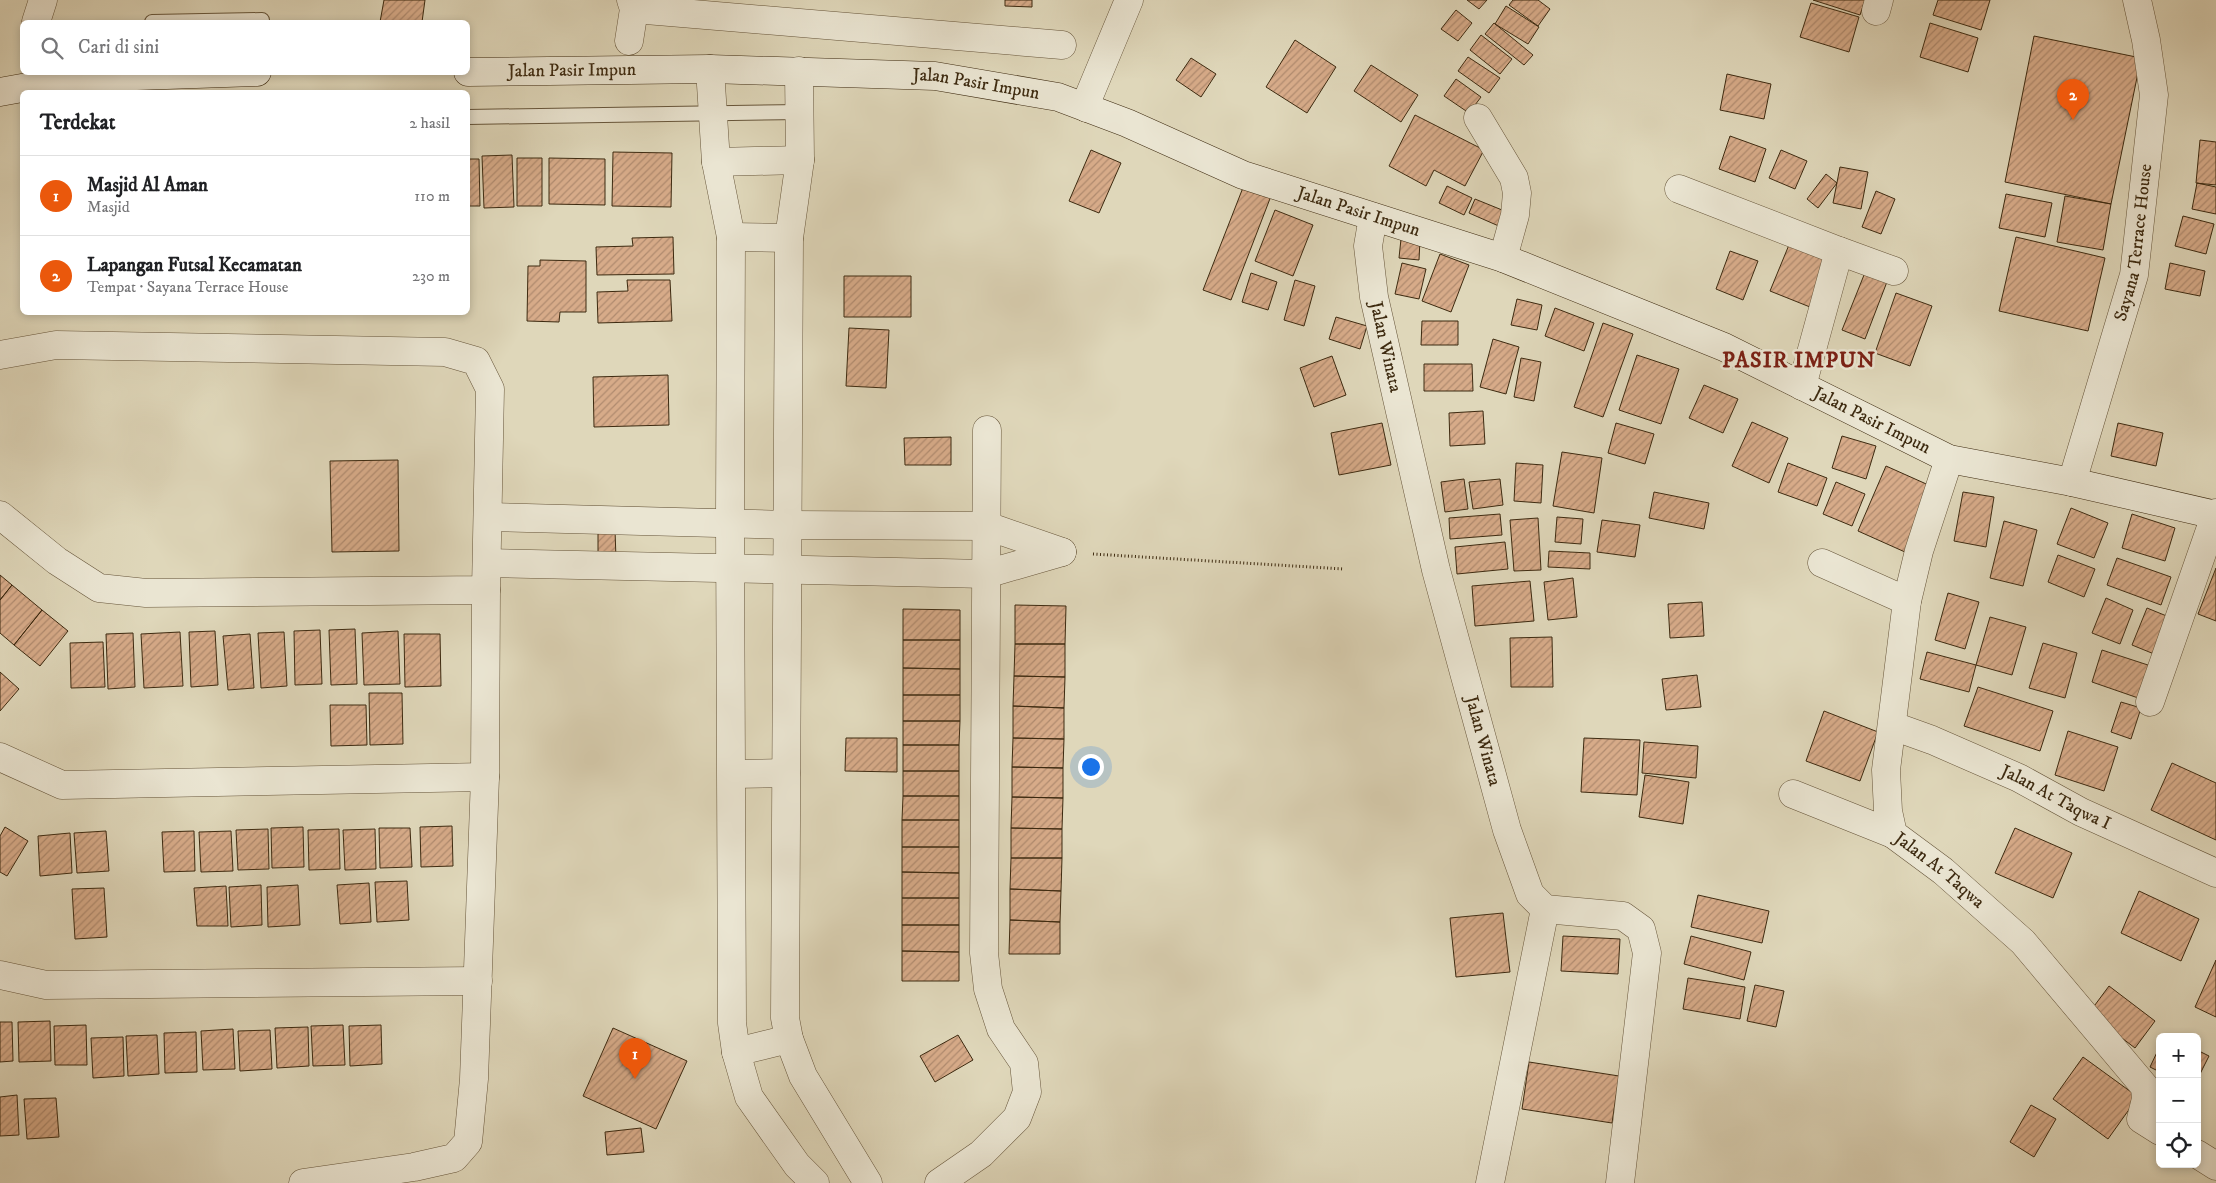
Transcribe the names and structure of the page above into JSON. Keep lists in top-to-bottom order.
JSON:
{
  "streets": {
    "street": [
      "Jalan Pasir Impun",
      "Sayana Terrace House",
      "Jalan Winata",
      "Jalan At Taqwa I",
      "Jalan At Taqwa"
    ]
  },
  "crossings": [
    ["Jalan Pasir Impun", "Sayana Terrace House"],
    ["Jalan Pasir Impun", "Jalan Winata"],
    ["Jalan Pasir Impun", "Jalan At Taqwa"],
    ["Jalan At Taqwa I", "Jalan At Taqwa"]
  ],
  "districts": ["PASIR IMPUN"],
  "page": {
    "search": "Cari di sini",
    "pins": ["2", "1"],
    "heading": ["Terdekat", "2 hasil"],
    "list": [
      {
        "mark": "1",
        "name": "Masjid Al Aman",
        "note": "Masjid",
        "value": "110 m"
      },
      {
        "mark": "2",
        "name": "Lapangan Futsal Kecamatan",
        "note": "Tempat · Sayana Terrace House",
        "value": "230 m"
      }
    ],
    "map_buttons": ["+", "−"]
  }
}
